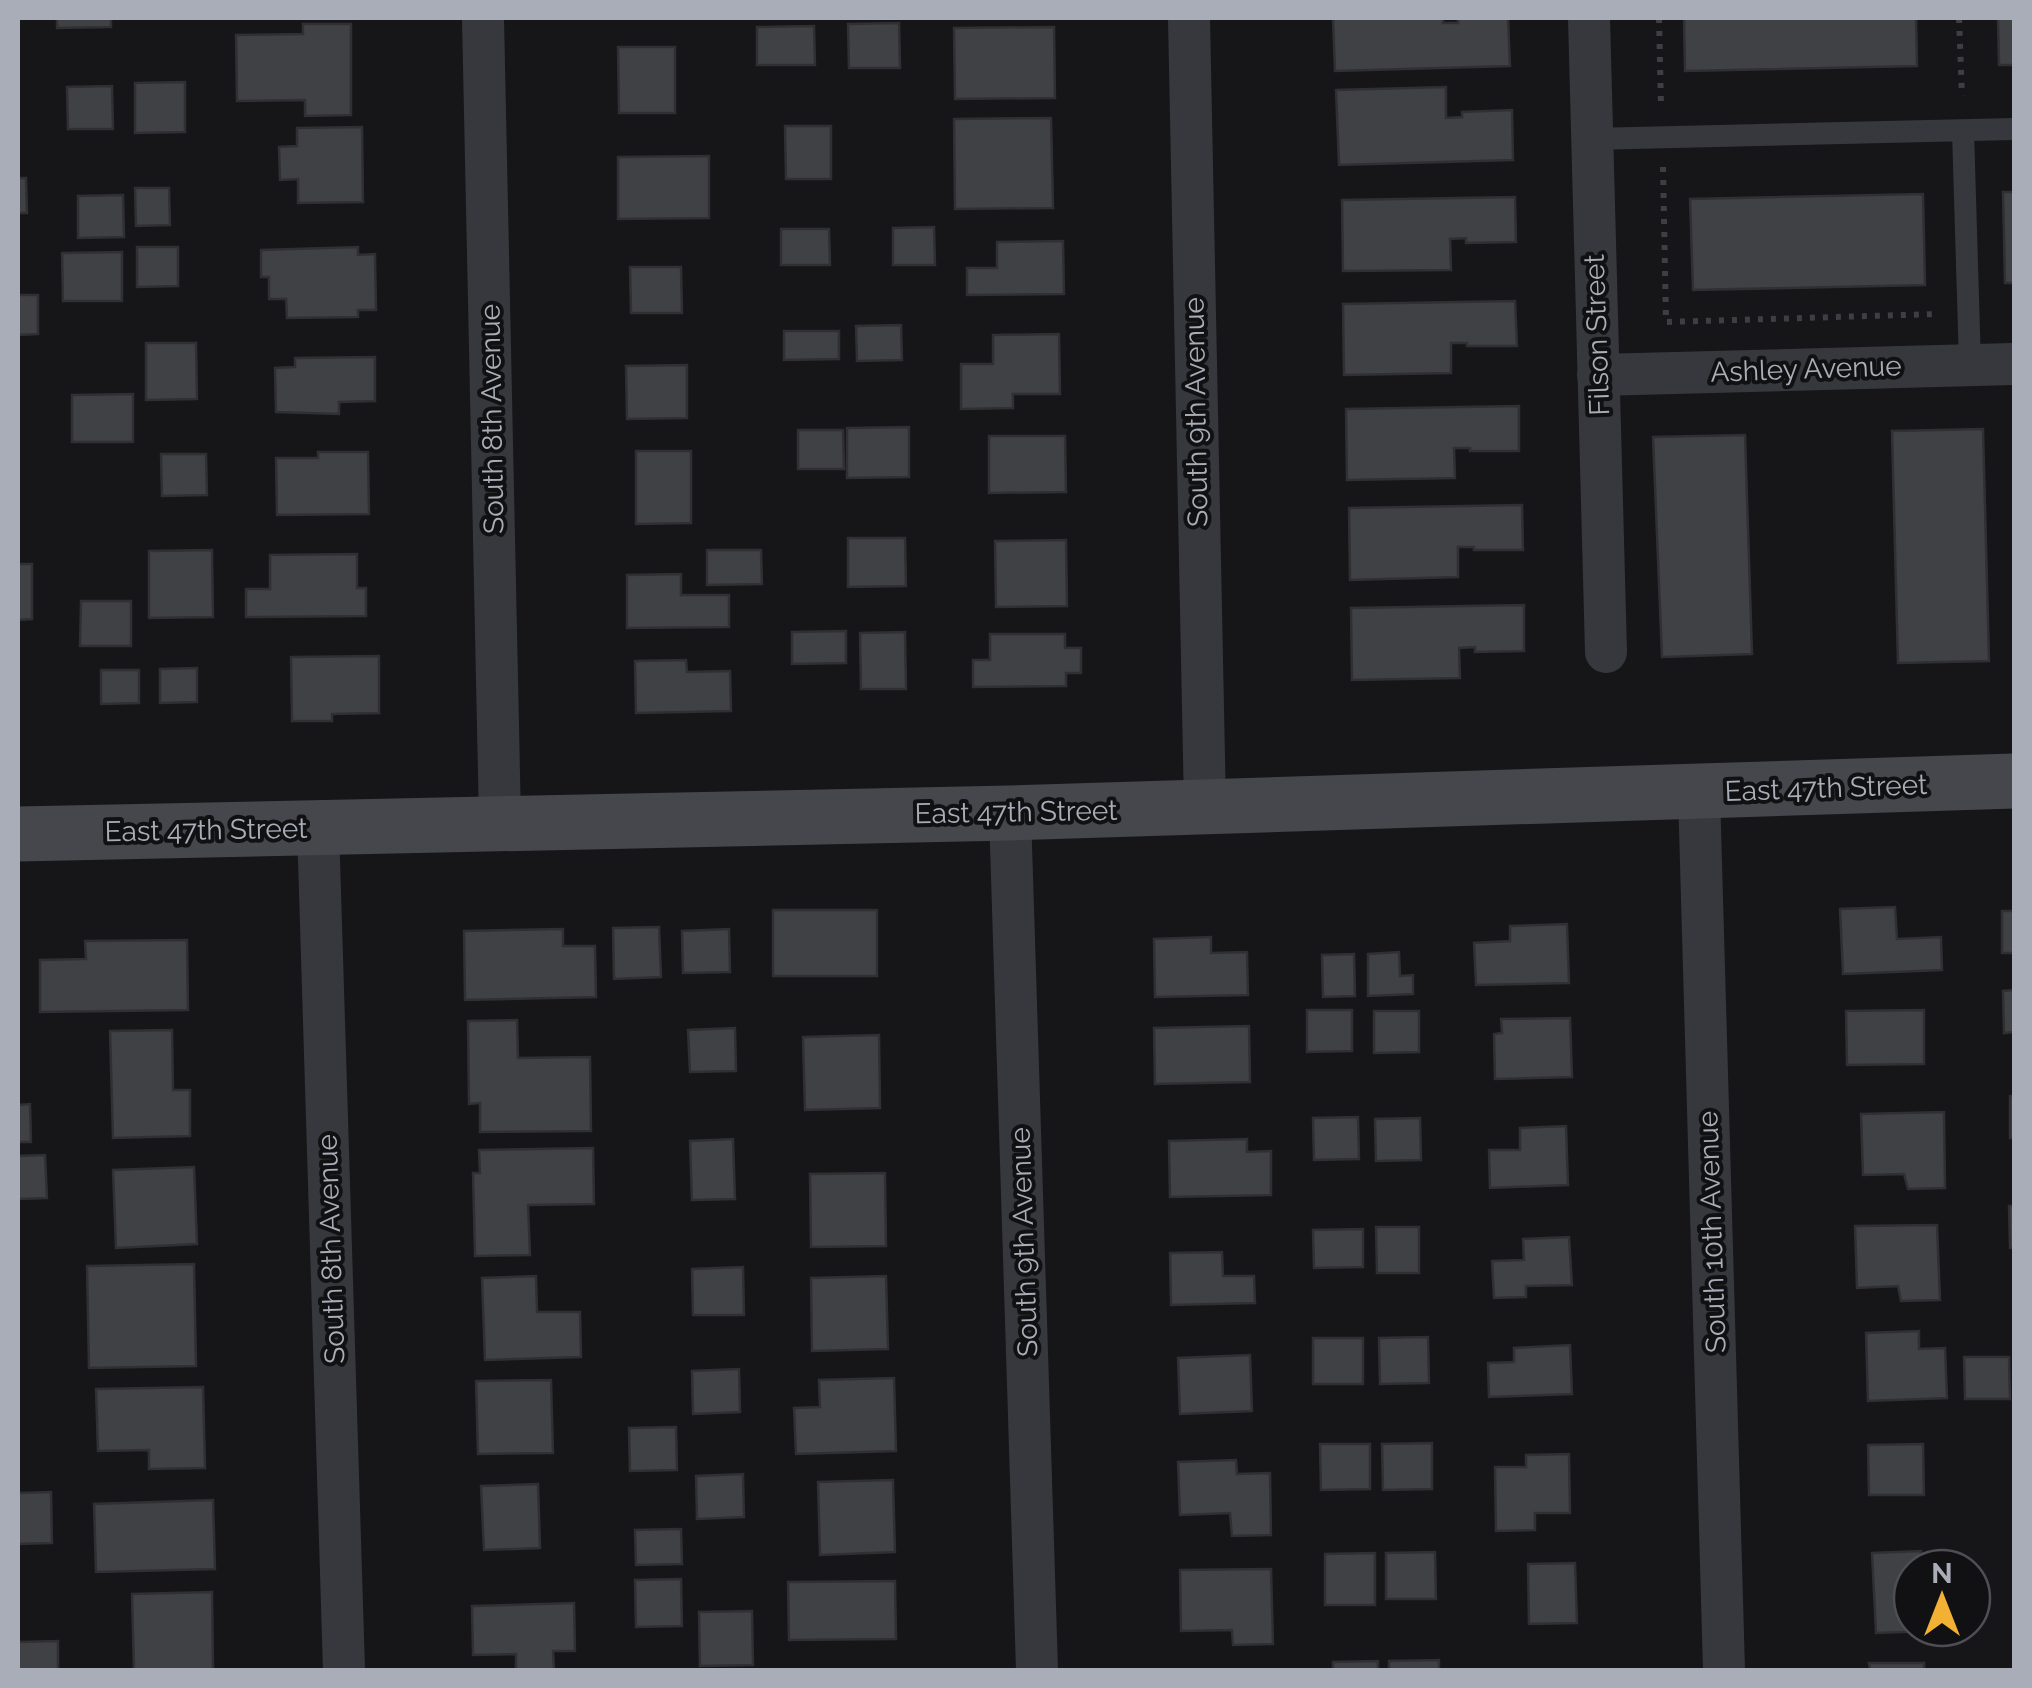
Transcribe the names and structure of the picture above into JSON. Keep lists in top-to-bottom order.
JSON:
{
  "streets": {
    "main road": ["East 47th Street"],
    "street": [
      "Filson Street",
      "Ashley Avenue",
      "South 9th Avenue",
      "South 8th Avenue",
      "South 10th Avenue"
    ]
  },
  "crossings": [
    ["Filson Street", "Ashley Avenue"],
    ["South 9th Avenue", "East 47th Street"],
    ["South 8th Avenue", "East 47th Street"],
    ["East 47th Street", "South 10th Avenue"]
  ],
  "north": "top"
}
